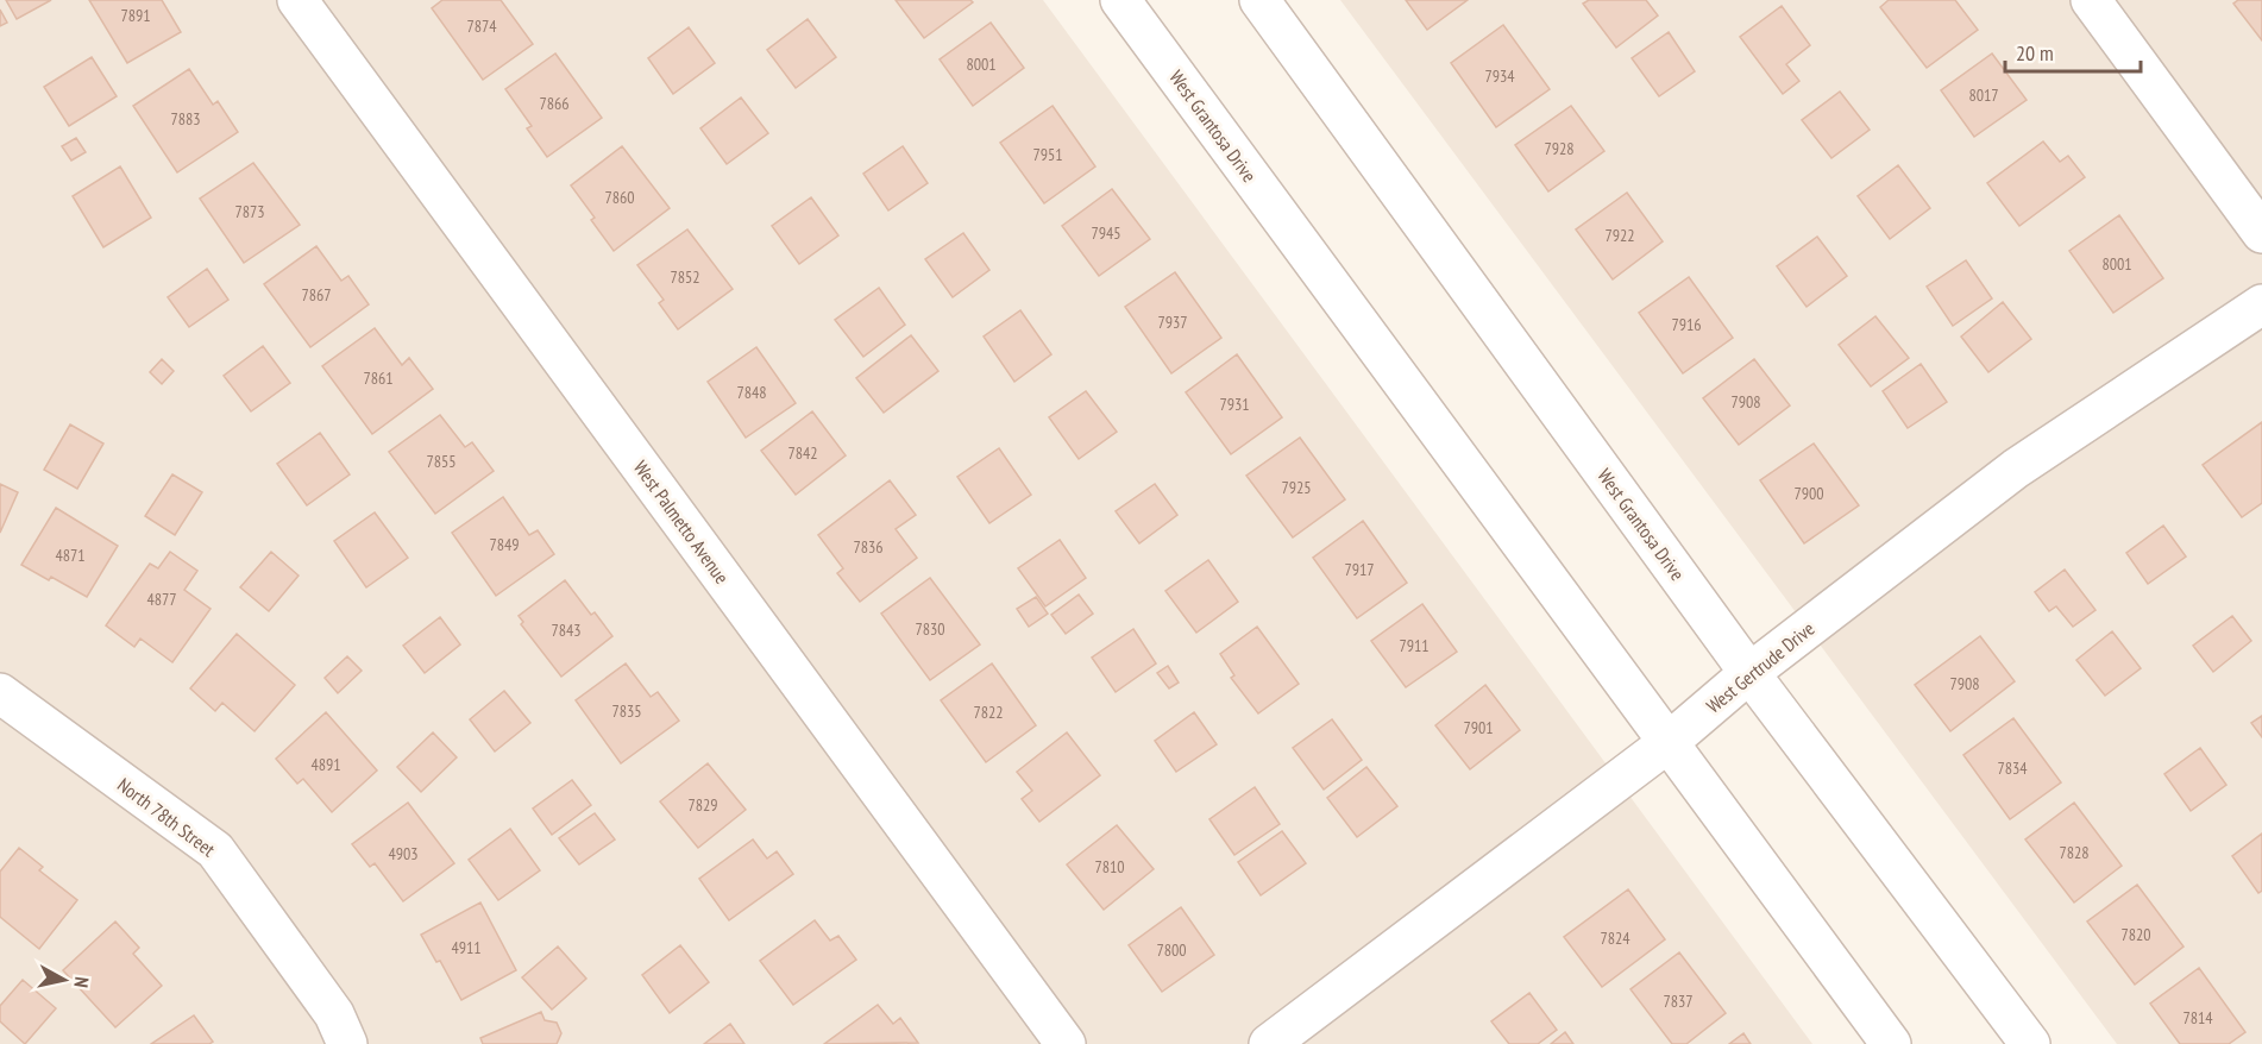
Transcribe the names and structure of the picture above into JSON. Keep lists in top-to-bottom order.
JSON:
{
  "streets": {
    "street": [
      "West Grantosa Drive",
      "West Palmetto Avenue",
      "West Gertrude Drive",
      "North 78th Street"
    ]
  },
  "crossings": [
    ["West Grantosa Drive", "West Gertrude Drive"]
  ],
  "house_numbers": [
    "7891",
    "7874",
    "8001",
    "7934",
    "8017",
    "7866",
    "7883",
    "7928",
    "7951",
    "7860",
    "7873",
    "7945",
    "7922",
    "8001",
    "7852",
    "7867",
    "7937",
    "7916",
    "7861",
    "7848",
    "7908",
    "7931",
    "7842",
    "7855",
    "7925",
    "7900",
    "7849",
    "7836",
    "4871",
    "7917",
    "4877",
    "7830",
    "7843",
    "7911",
    "7908",
    "7835",
    "7822",
    "7901",
    "4891",
    "7834",
    "7829",
    "7828",
    "4903",
    "7810",
    "7820",
    "7824",
    "4911",
    "7800",
    "7837",
    "7814"
  ],
  "scale_bar": "20 m",
  "north": "right"
}
